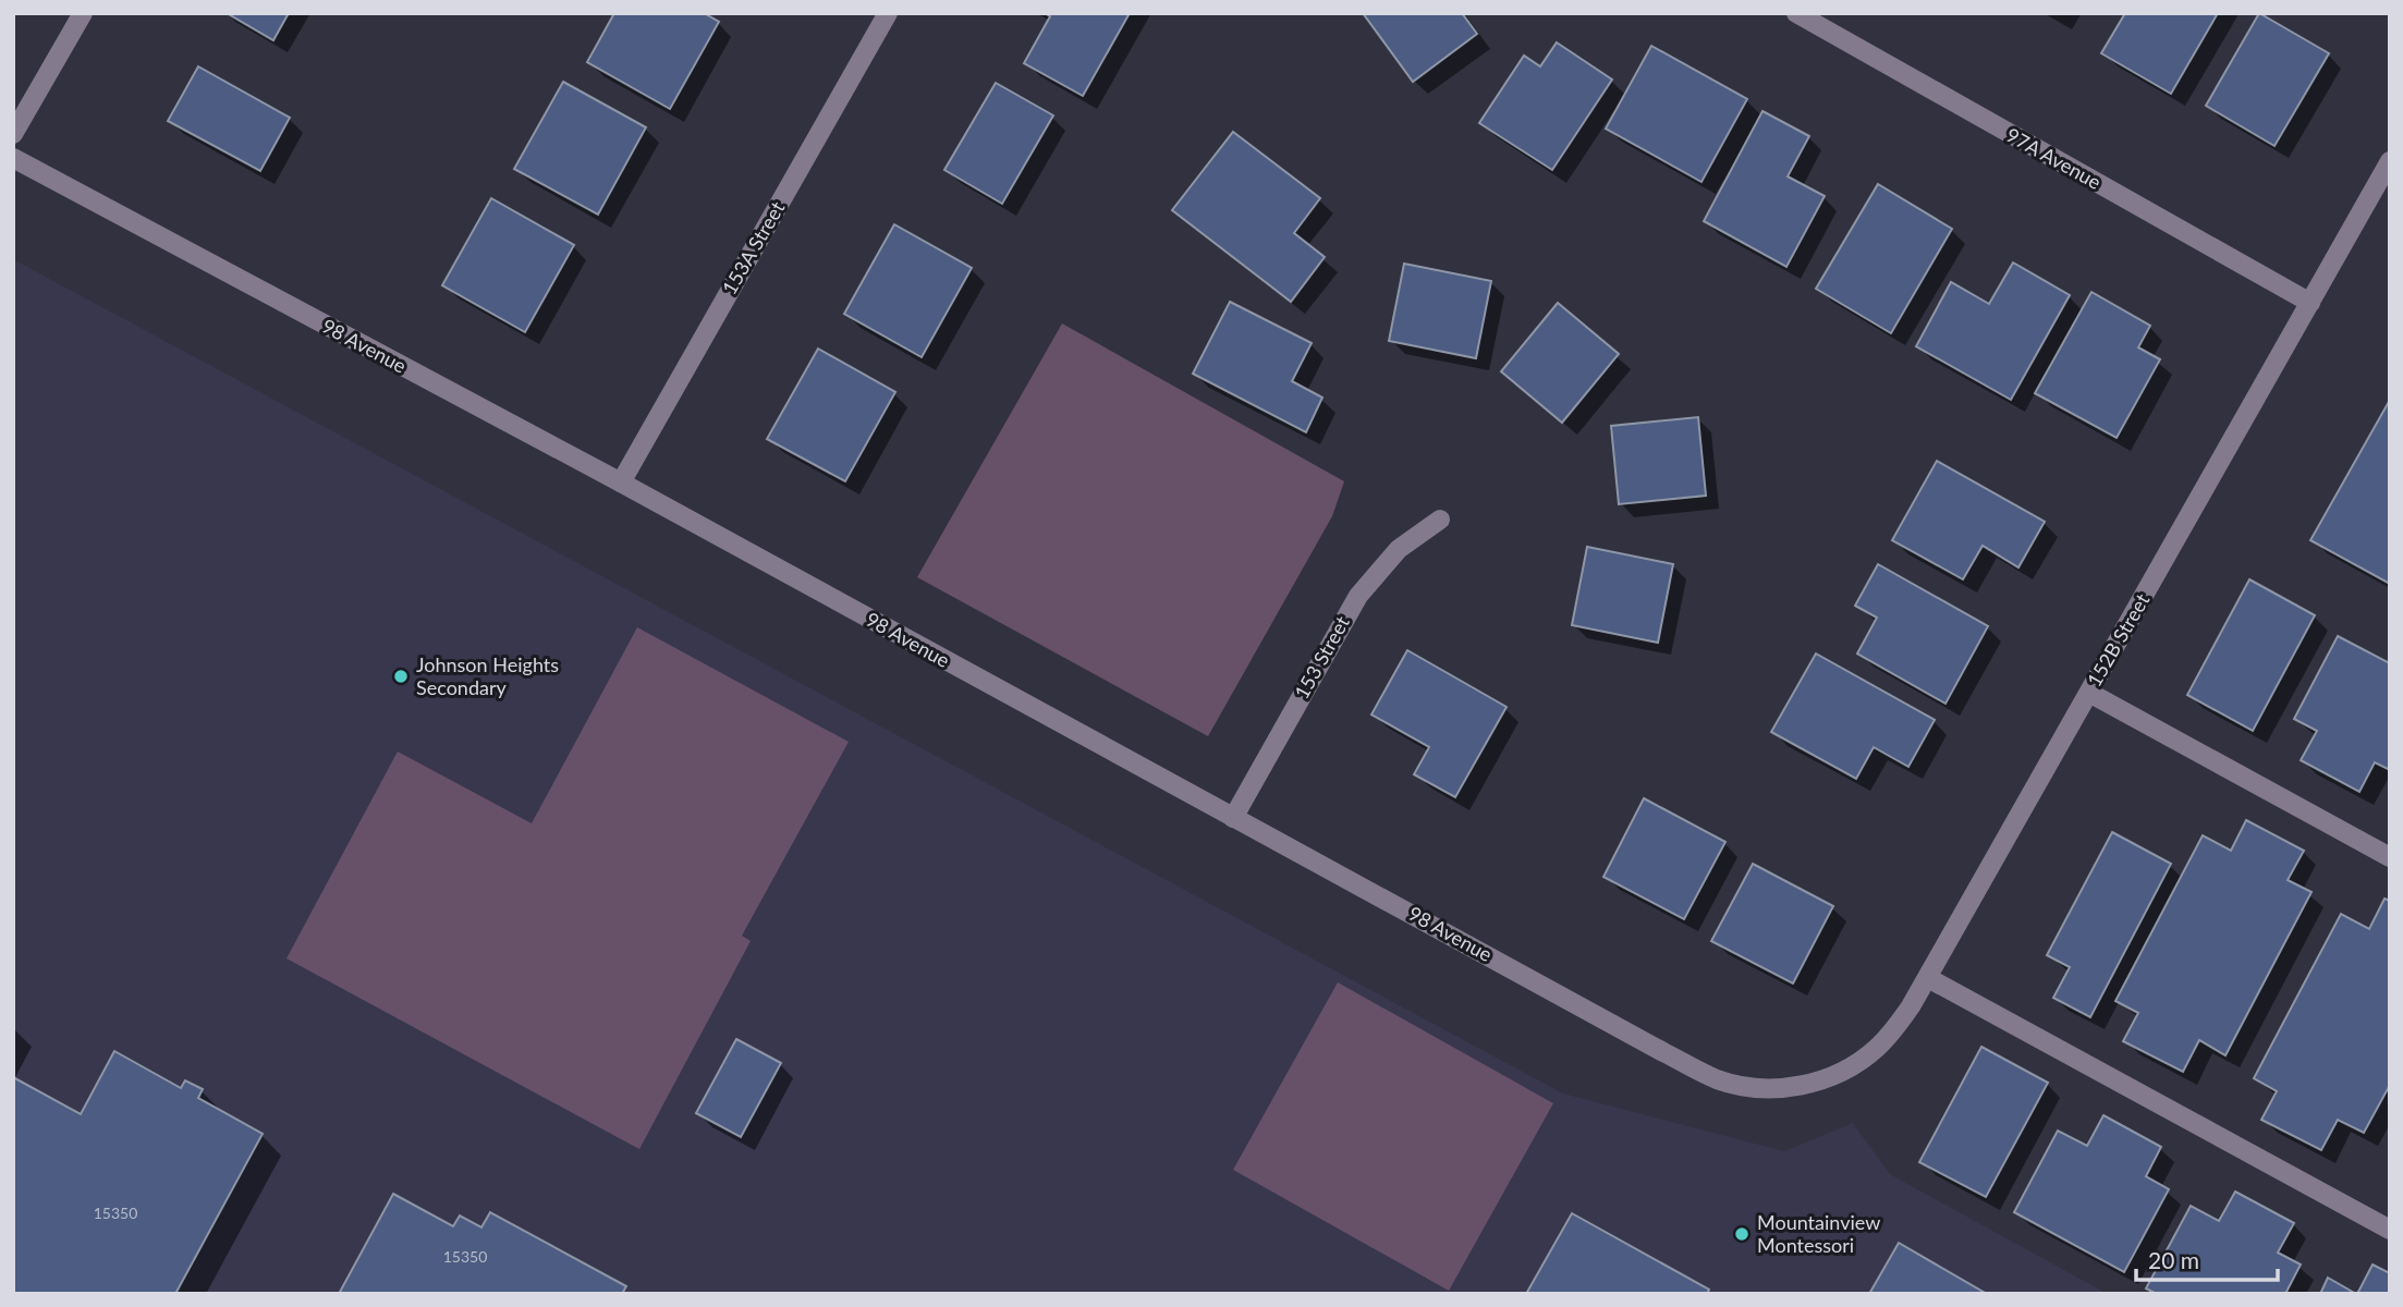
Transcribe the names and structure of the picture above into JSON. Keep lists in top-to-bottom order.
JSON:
{
  "streets": {
    "street": [
      "97A Avenue",
      "153A Street",
      "98 Avenue",
      "152B Street",
      "153 Street"
    ]
  },
  "crossings": [
    ["97A Avenue", "152B Street"],
    ["153A Street", "98 Avenue"],
    ["98 Avenue", "152B Street"],
    ["98 Avenue", "153 Street"]
  ],
  "places": ["Johnson Heights Secondary", "Mountainview Montessori"],
  "house_numbers": ["15350", "15350"],
  "scale_bar": "20 m"
}
